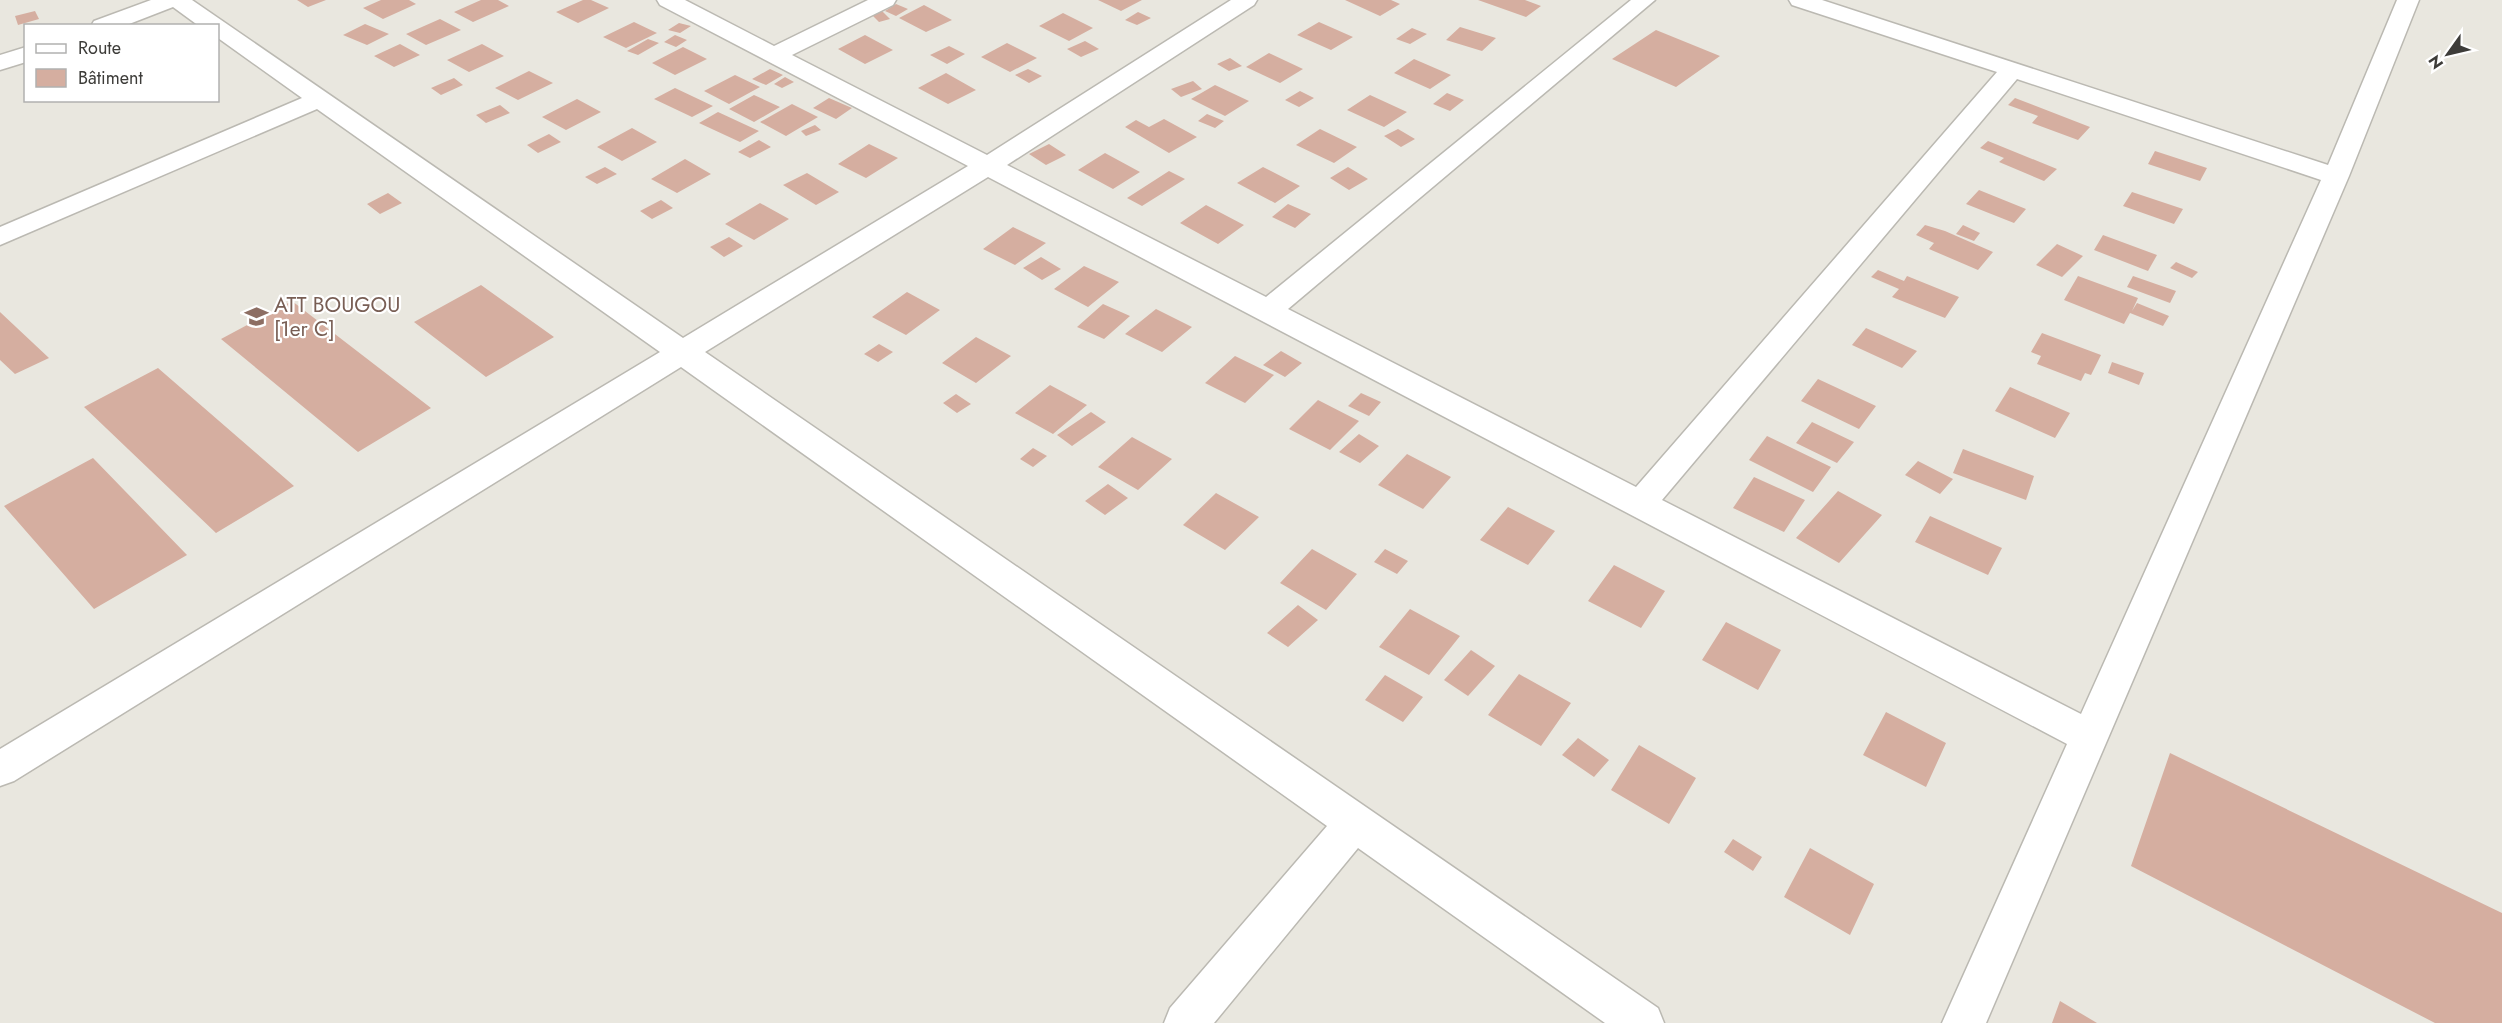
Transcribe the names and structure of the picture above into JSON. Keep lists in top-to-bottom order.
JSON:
{
  "places": {
    "school or university": ["ATT BOUGOU [1er C]"]
  },
  "legend": ["Route", "Bâtiment"],
  "north": "bottom left"
}
